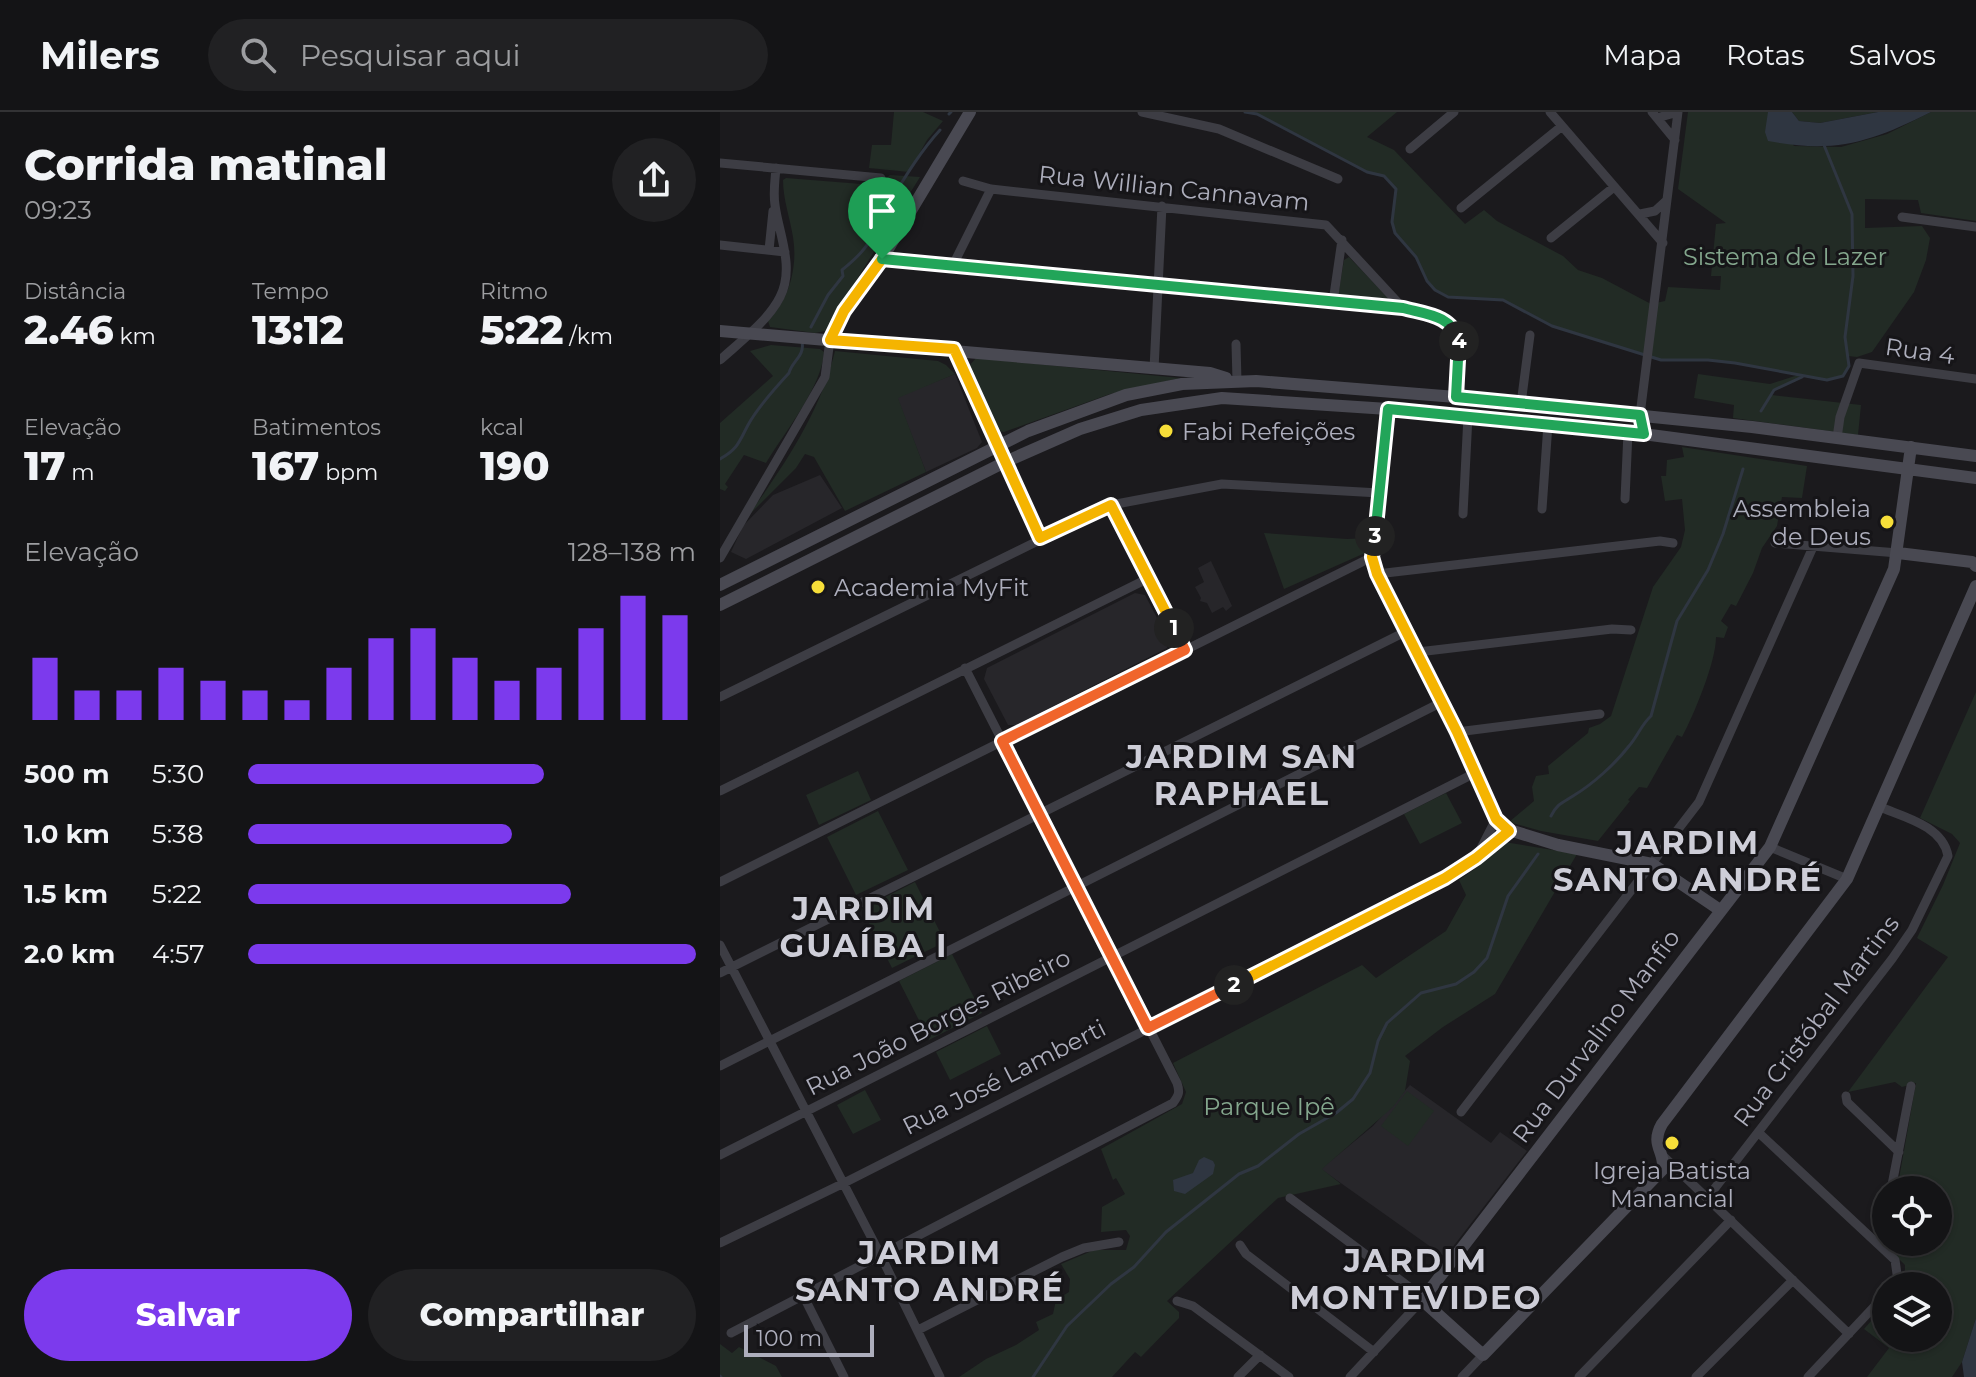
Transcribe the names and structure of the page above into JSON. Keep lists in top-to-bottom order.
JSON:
{
  "streets": {
    "street": [
      "Rua Willian Cannavam",
      "Rua 4",
      "Rua Cristóbal Martins",
      "Rua João Borges Ribeiro",
      "Rua Durvalino Manfio",
      "Rua José Lamberti"
    ]
  },
  "districts": [
    "JARDIM SAN RAPHAEL",
    "JARDIM SANTO ANDRÉ",
    "JARDIM GUAÍBA I",
    "JARDIM SANTO ANDRÉ",
    "JARDIM MONTEVIDEO"
  ],
  "parks": ["Sistema de Lazer", "Parque Ipê"],
  "places": [
    "Fabi Refeições",
    "Assembleia de Deus",
    "Academia MyFit",
    "Igreja Batista Manancial"
  ],
  "scale_bar": "100 m",
  "page": {
    "header": "Milers",
    "search": "Pesquisar aqui",
    "nav": ["Mapa", "Rotas", "Salvos"],
    "heading": ["Corrida matinal", "09:23"],
    "stats": [
      ["Distância", "2.46 km"],
      ["Tempo", "13:12"],
      ["Ritmo", "5:22 /km"],
      ["Elevação", "17 m"],
      ["Batimentos", "167 bpm"],
      ["kcal", "190"]
    ],
    "pins": [
      "4",
      "3",
      "1",
      "2"
    ],
    "chart": ["Elevação", "128–138 m"],
    "list": [
      {
        "name": "500 m",
        "note": "5:30"
      },
      {
        "name": "1.0 km",
        "note": "5:38"
      },
      {
        "name": "1.5 km",
        "note": "5:22"
      },
      {
        "name": "2.0 km",
        "note": "4:57"
      }
    ],
    "buttons": ["Salvar", "Compartilhar"],
    "scale": "100 m"
  }
}
